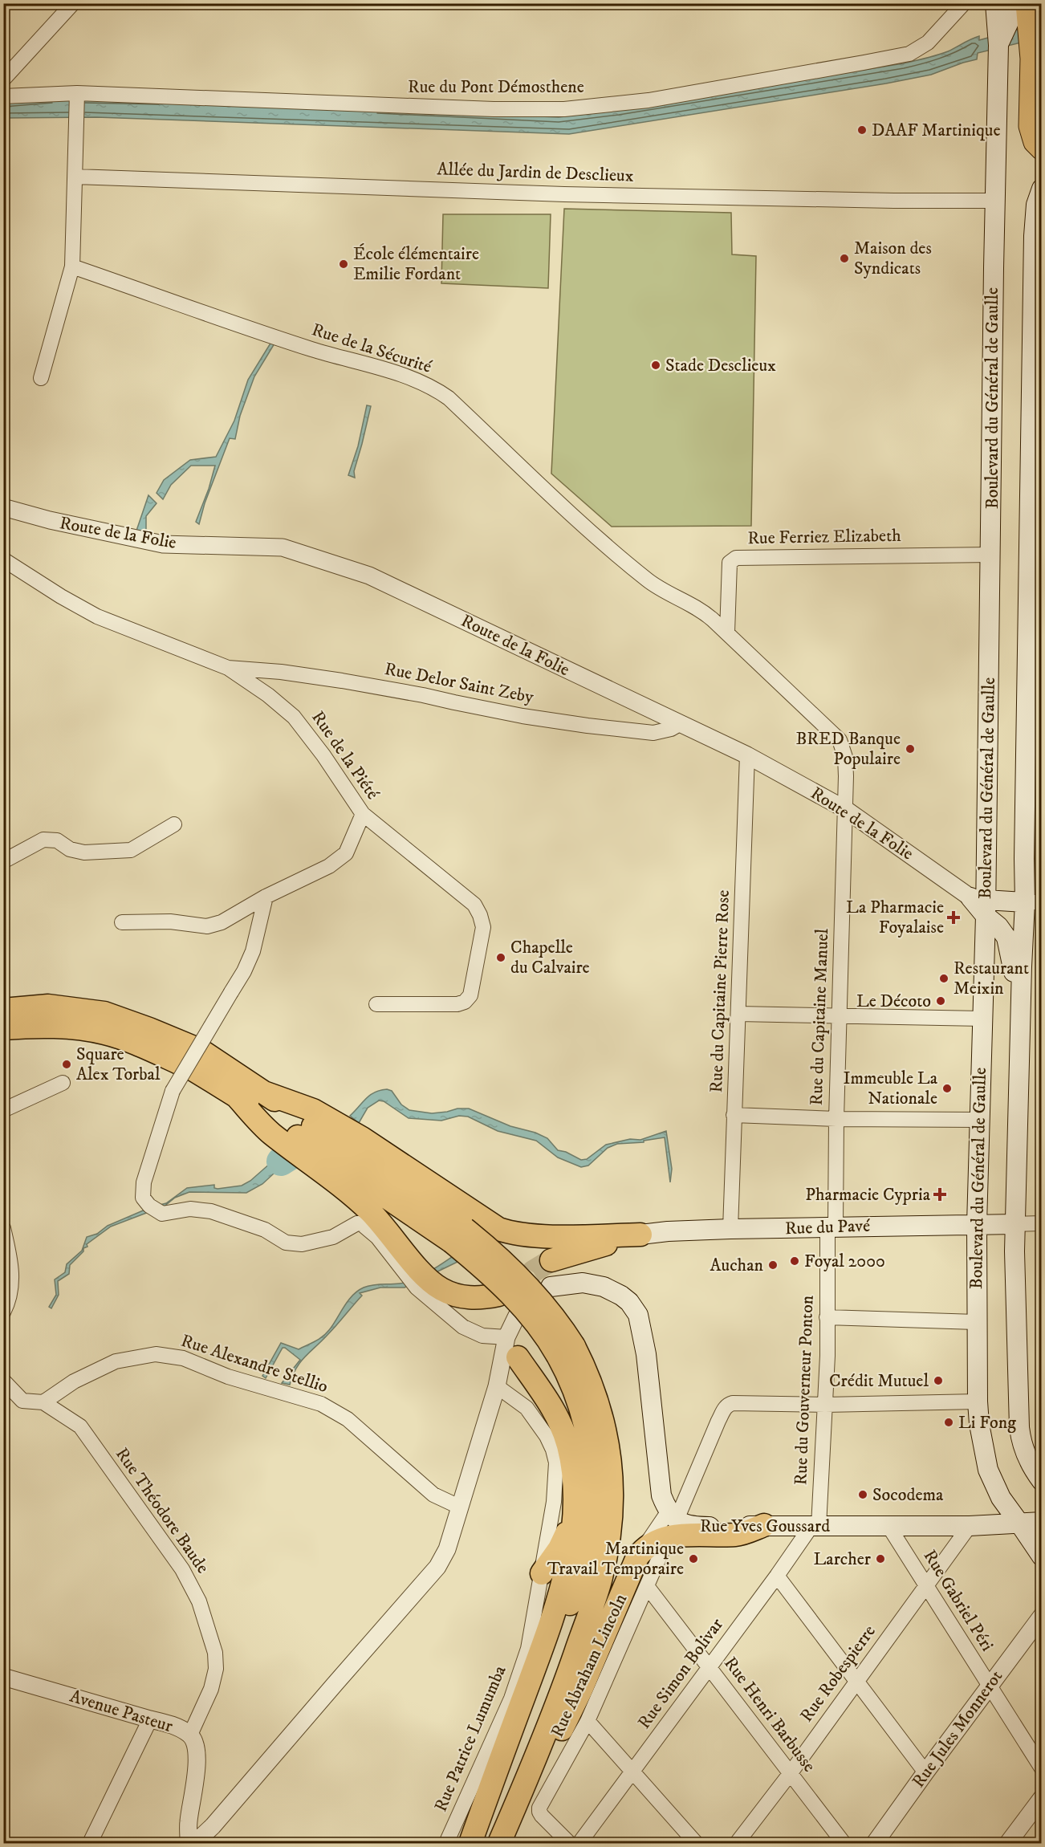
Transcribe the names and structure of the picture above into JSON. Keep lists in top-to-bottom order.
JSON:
{
  "streets": {
    "main road": ["Boulevard du Général de Gaulle", "Rue du Pavé", "Rue Yves Goussard"],
    "street": [
      "Rue du Pont Démosthene",
      "Allée du Jardin de Desclieux",
      "Rue de la Sécurité",
      "Route de la Folie",
      "Rue Ferriez Elizabeth",
      "Rue Delor Saint Zeby",
      "Rue de la Piété",
      "Rue du Capitaine Pierre Rose",
      "Rue du Capitaine Manuel",
      "Rue Alexandre Stellio",
      "Rue du Gouverneur Ponton",
      "Rue Théodore Baude",
      "Rue Gabriel Péri",
      "Rue Abraham Lincoln",
      "Rue Simon Bolivar",
      "Rue Robespierre",
      "Avenue Pasteur",
      "Rue Henri Barbusse",
      "Rue Jules Monnerot",
      "Rue Patrice Lumumba"
    ]
  },
  "crossings": [
    ["Allée du Jardin de Desclieux", "Boulevard du Général de Gaulle"],
    ["Rue de la Sécurité", "Route de la Folie"],
    ["Rue de la Sécurité", "Rue Ferriez Elizabeth"],
    ["Rue de la Sécurité", "Rue du Capitaine Manuel"],
    ["Boulevard du Général de Gaulle", "Route de la Folie"],
    ["Boulevard du Général de Gaulle", "Rue Ferriez Elizabeth"],
    ["Boulevard du Général de Gaulle", "Rue du Pavé"],
    ["Boulevard du Général de Gaulle", "Rue Yves Goussard"],
    ["Route de la Folie", "Rue Delor Saint Zeby"],
    ["Route de la Folie", "Rue du Capitaine Pierre Rose"],
    ["Route de la Folie", "Rue du Capitaine Manuel"],
    ["Rue Delor Saint Zeby", "Rue de la Piété"],
    ["Rue du Capitaine Pierre Rose", "Rue du Pavé"],
    ["Rue du Capitaine Manuel", "Rue du Pavé"],
    ["Rue du Capitaine Manuel", "Rue du Gouverneur Ponton"],
    ["Rue du Pavé", "Rue du Gouverneur Ponton"],
    ["Rue Alexandre Stellio", "Rue Théodore Baude"],
    ["Rue du Gouverneur Ponton", "Rue Yves Goussard"],
    ["Rue du Gouverneur Ponton", "Rue Abraham Lincoln"],
    ["Rue du Gouverneur Ponton", "Rue Simon Bolivar"],
    ["Rue Théodore Baude", "Avenue Pasteur"],
    ["Rue Yves Goussard", "Rue Gabriel Péri"],
    ["Rue Yves Goussard", "Rue Simon Bolivar"],
    ["Rue Yves Goussard", "Rue Robespierre"],
    ["Rue Gabriel Péri", "Rue Robespierre"],
    ["Rue Gabriel Péri", "Rue Jules Monnerot"],
    ["Rue Abraham Lincoln", "Rue Henri Barbusse"],
    ["Rue Simon Bolivar", "Rue Henri Barbusse"],
    ["Rue Robespierre", "Rue Henri Barbusse"]
  ],
  "places": {
    "other": [
      "DAAF Martinique",
      "Maison des Syndicats",
      "École élémentaire Emilie Fordant",
      "Stade Desclieux",
      "BRED Banque Populaire",
      "Chapelle du Calvaire",
      "Restaurant Meixin",
      "Le Décoto",
      "Square Alex Torbal",
      "Immeuble La Nationale",
      "Foyal 2000",
      "Auchan",
      "Crédit Mutuel",
      "Li Fong",
      "Socodema",
      "Martinique Travail Temporaire",
      "Larcher"
    ],
    "health": ["La Pharmacie Foyalaise", "Pharmacie Cypria"]
  }
}
